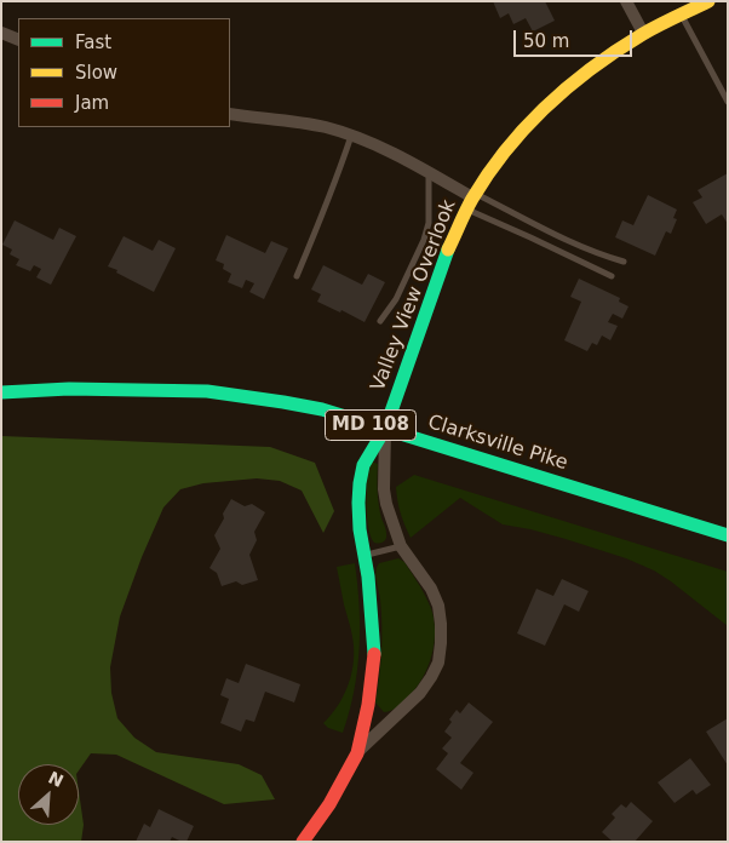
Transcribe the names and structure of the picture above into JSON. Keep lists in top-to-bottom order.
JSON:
{
  "streets": {
    "street": ["Valley View Overlook", "MD 108", "Clarksville Pike"]
  },
  "crossings": [
    ["Valley View Overlook", "Clarksville Pike"]
  ],
  "legend": ["Fast", "Slow", "Jam"],
  "scale_bar": "50 m",
  "north": "top right"
}
